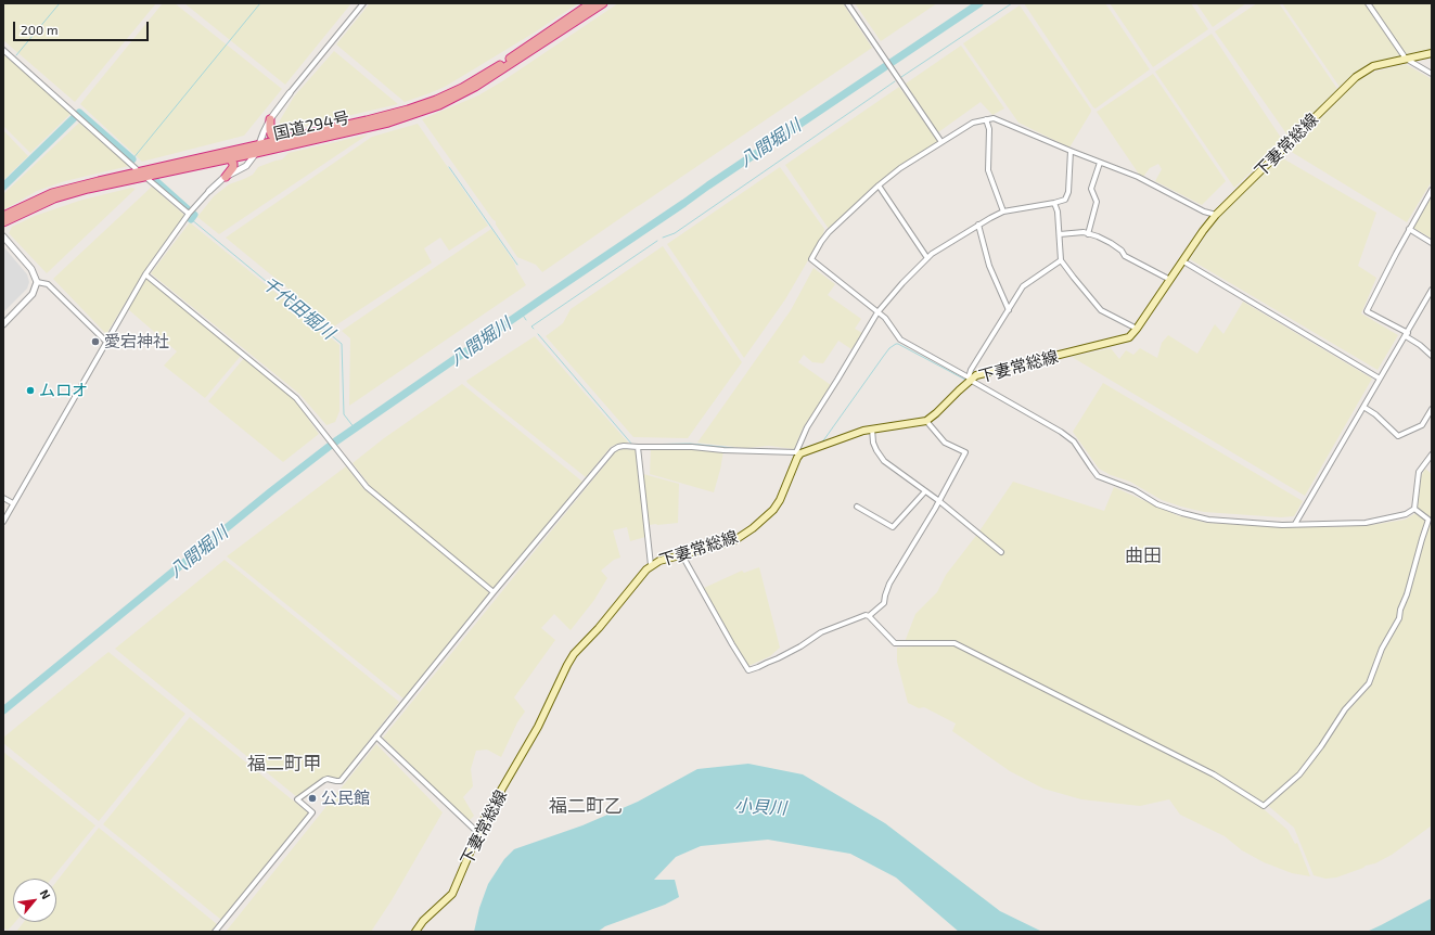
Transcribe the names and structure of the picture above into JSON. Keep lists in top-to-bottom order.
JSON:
{
  "streets": {
    "highway": ["国道294号"],
    "main road": ["下妻常総線"]
  },
  "districts": ["曲田", "福二町甲", "福二町乙"],
  "water": ["八間堀川", "千代田堀川", "小貝川"],
  "places": ["愛宕神社", "ムロオ", "公民館"],
  "scale_bar": "200 m",
  "north": "top right"
}
